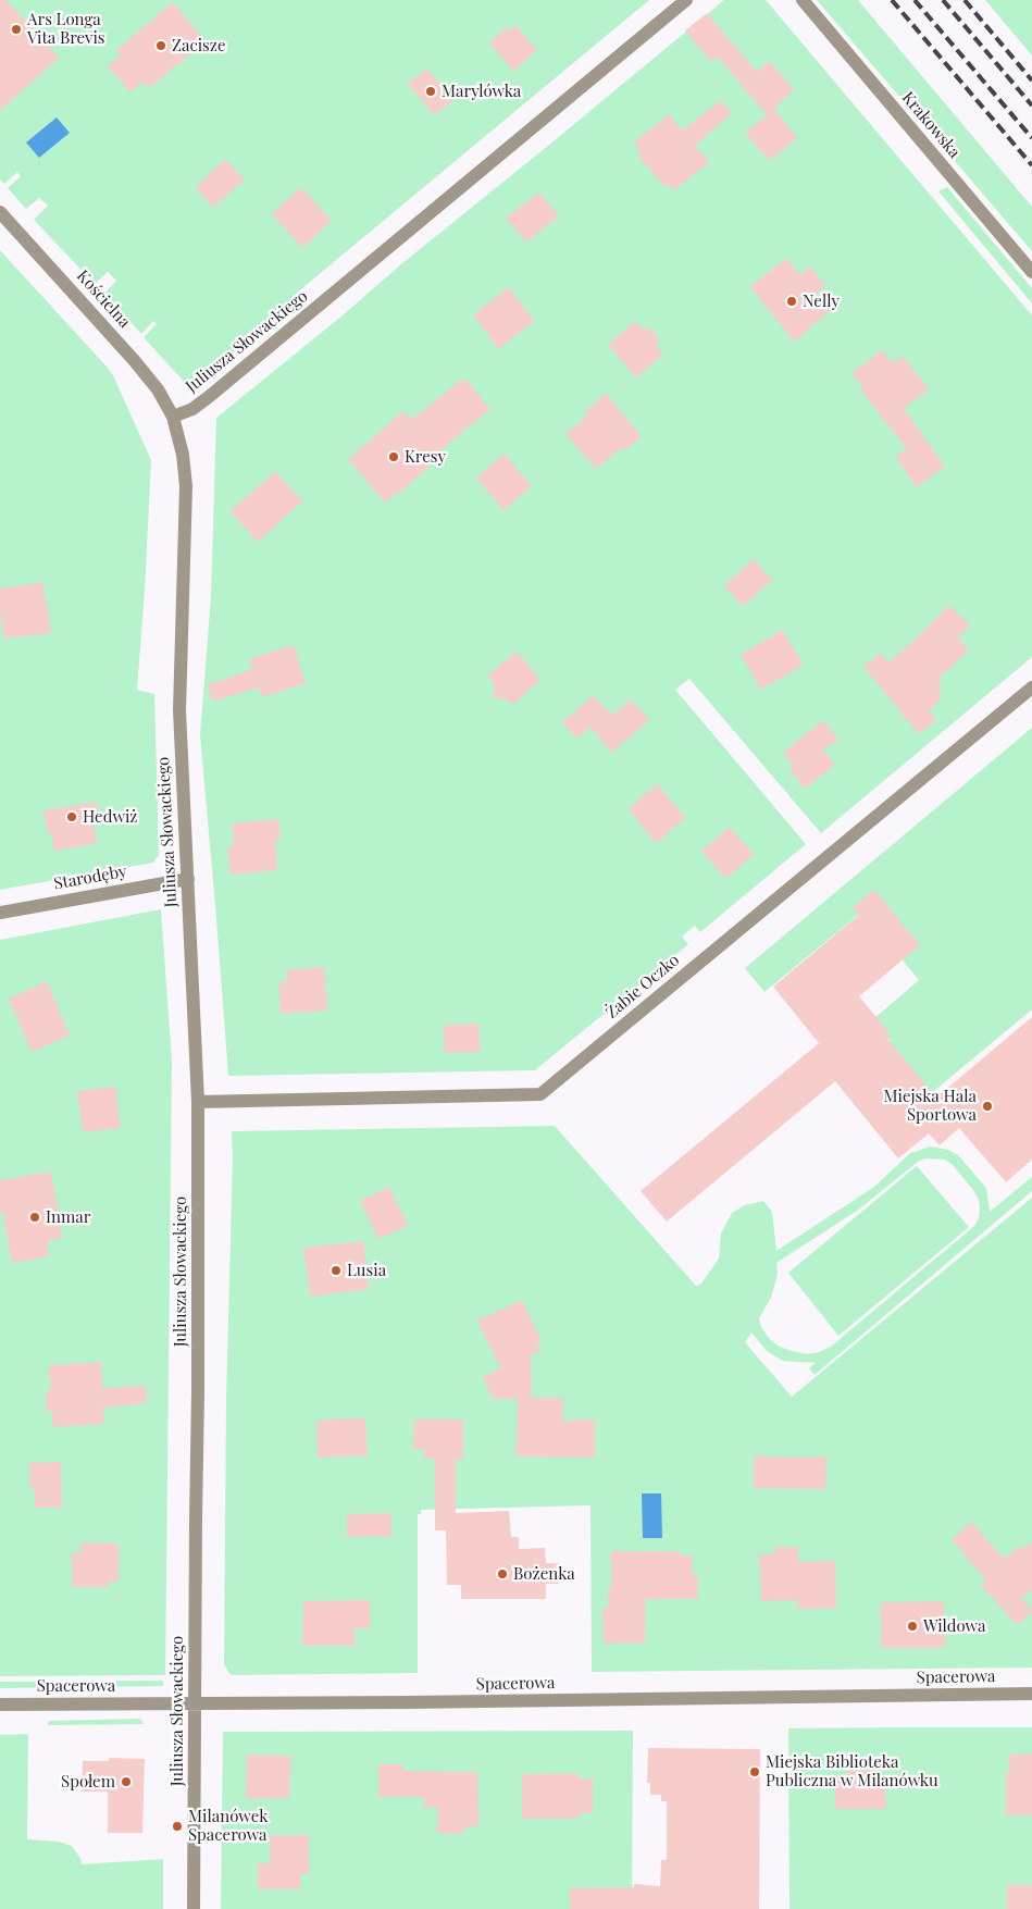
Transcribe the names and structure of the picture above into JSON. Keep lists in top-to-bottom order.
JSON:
{
  "streets": {
    "street": [
      "Krakowska",
      "Kościelna",
      "Juliusza Słowackiego",
      "Starodęby",
      "Żabie Oczko",
      "Spacerowa"
    ]
  },
  "crossings": [
    ["Kościelna", "Juliusza Słowackiego"],
    ["Juliusza Słowackiego", "Starodęby"],
    ["Juliusza Słowackiego", "Żabie Oczko"],
    ["Juliusza Słowackiego", "Spacerowa"]
  ],
  "places": [
    "Ars Longa Vita Brevis",
    "Zacisze",
    "Marylówka",
    "Nelly",
    "Kresy",
    "Hedwiż",
    "Miejska Hala Sportowa",
    "Inmar",
    "Lusia",
    "Bożenka",
    "Wildowa",
    "Miejska Biblioteka Publiczna w Milanówku",
    "Społem",
    "Milanówek Spacerowa"
  ]
}
